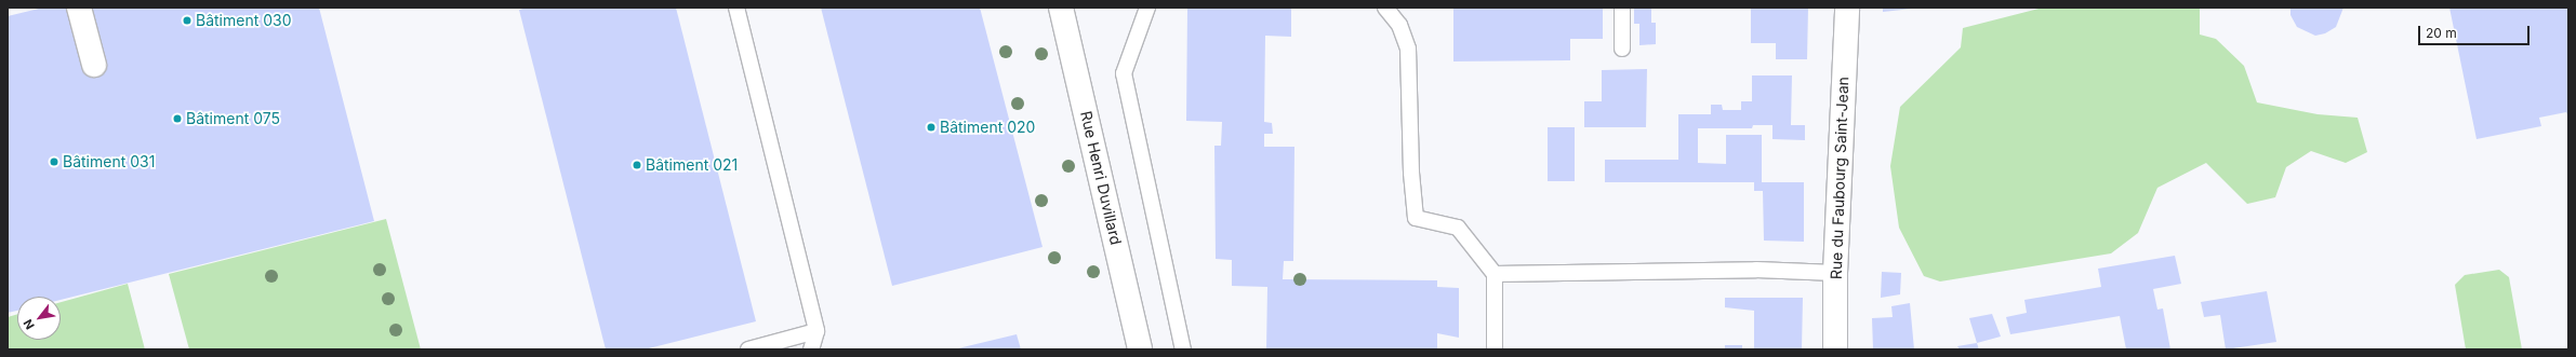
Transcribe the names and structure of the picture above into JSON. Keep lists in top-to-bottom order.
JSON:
{
  "streets": {
    "street": ["Rue Henri Duvillard", "Rue du Faubourg Saint-Jean"]
  },
  "places": [
    "Bâtiment 030",
    "Bâtiment 075",
    "Bâtiment 020",
    "Bâtiment 031",
    "Bâtiment 021"
  ],
  "scale_bar": "20 m",
  "north": "bottom left"
}
